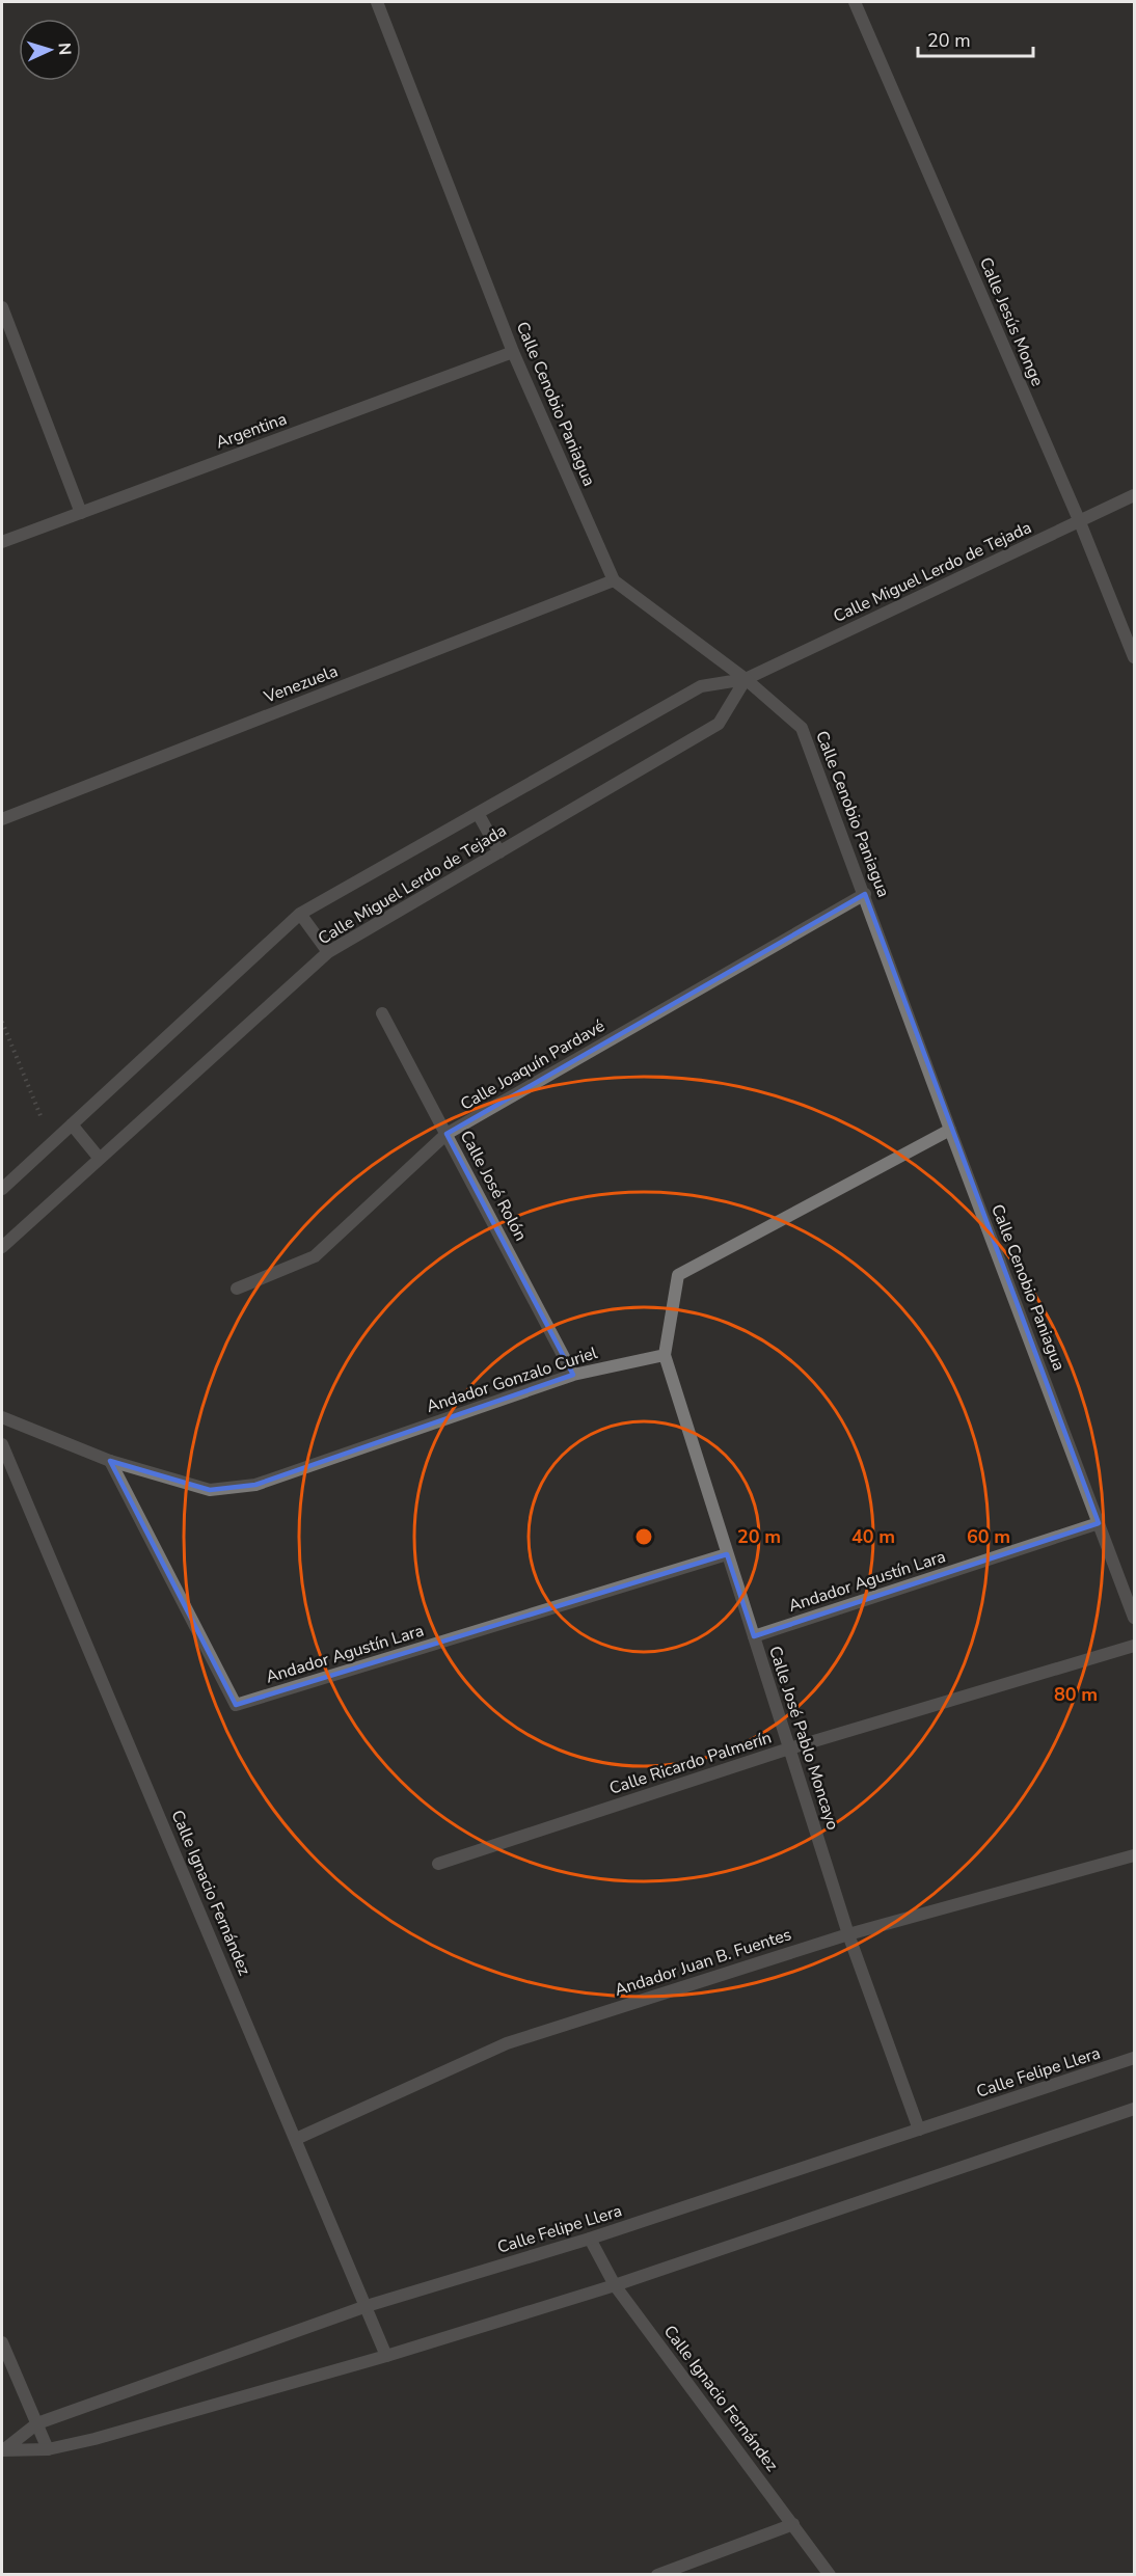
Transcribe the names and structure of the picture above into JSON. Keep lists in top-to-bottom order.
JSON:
{
  "streets": {
    "street": [
      "Calle Jesús Monge",
      "Calle Cenobio Paniagua",
      "Argentina",
      "Calle Miguel Lerdo de Tejada",
      "Venezuela",
      "Calle Joaquín Pardavé",
      "Calle José Rolón",
      "Andador Gonzalo Curiel",
      "Andador Agustín Lara",
      "Calle José Pablo Moncayo",
      "Calle Ricardo Palmerín",
      "Calle Ignacio Fernández",
      "Andador Juan B. Fuentes",
      "Calle Felipe Llera"
    ]
  },
  "crossings": [
    ["Calle Jesús Monge", "Calle Miguel Lerdo de Tejada"],
    ["Calle Cenobio Paniagua", "Argentina"],
    ["Calle Cenobio Paniagua", "Calle Miguel Lerdo de Tejada"],
    ["Calle Cenobio Paniagua", "Venezuela"],
    ["Calle Cenobio Paniagua", "Calle Joaquín Pardavé"],
    ["Calle Cenobio Paniagua", "Andador Agustín Lara"],
    ["Calle Joaquín Pardavé", "Calle José Rolón"],
    ["Calle José Rolón", "Andador Gonzalo Curiel"],
    ["Andador Gonzalo Curiel", "Andador Agustín Lara"],
    ["Andador Gonzalo Curiel", "Calle José Pablo Moncayo"],
    ["Andador Agustín Lara", "Calle José Pablo Moncayo"],
    ["Calle José Pablo Moncayo", "Calle Ricardo Palmerín"],
    ["Calle José Pablo Moncayo", "Andador Juan B. Fuentes"],
    ["Calle José Pablo Moncayo", "Calle Felipe Llera"],
    ["Calle Ignacio Fernández", "Andador Juan B. Fuentes"],
    ["Calle Ignacio Fernández", "Calle Felipe Llera"]
  ],
  "scale_bar": "20 m",
  "north": "right",
  "rings": [
    "20 m",
    "40 m",
    "60 m",
    "80 m"
  ]
}
